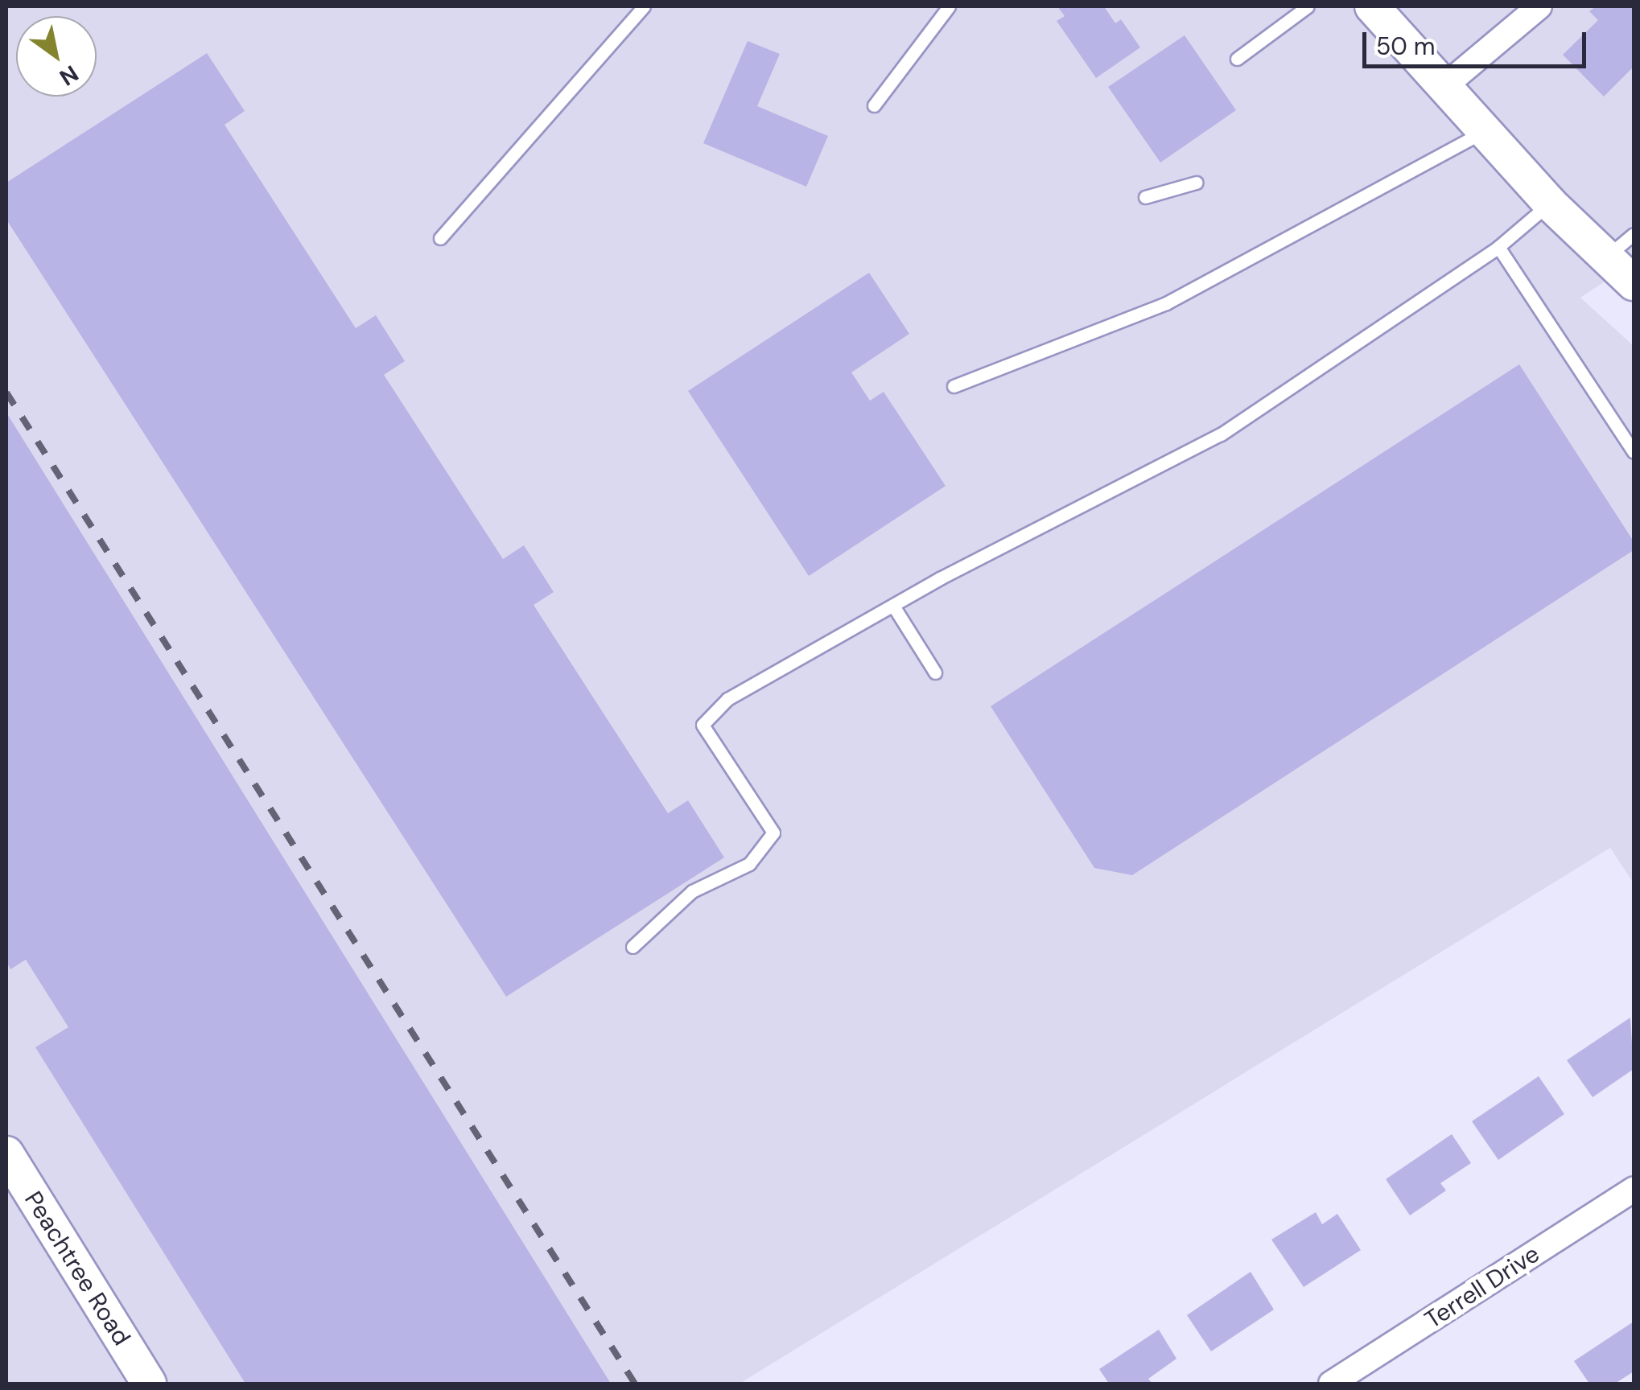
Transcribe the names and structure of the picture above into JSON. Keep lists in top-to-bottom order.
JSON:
{
  "streets": {
    "street": ["Peachtree Road", "Terrell Drive"]
  },
  "scale_bar": "50 m",
  "north": "bottom right"
}
